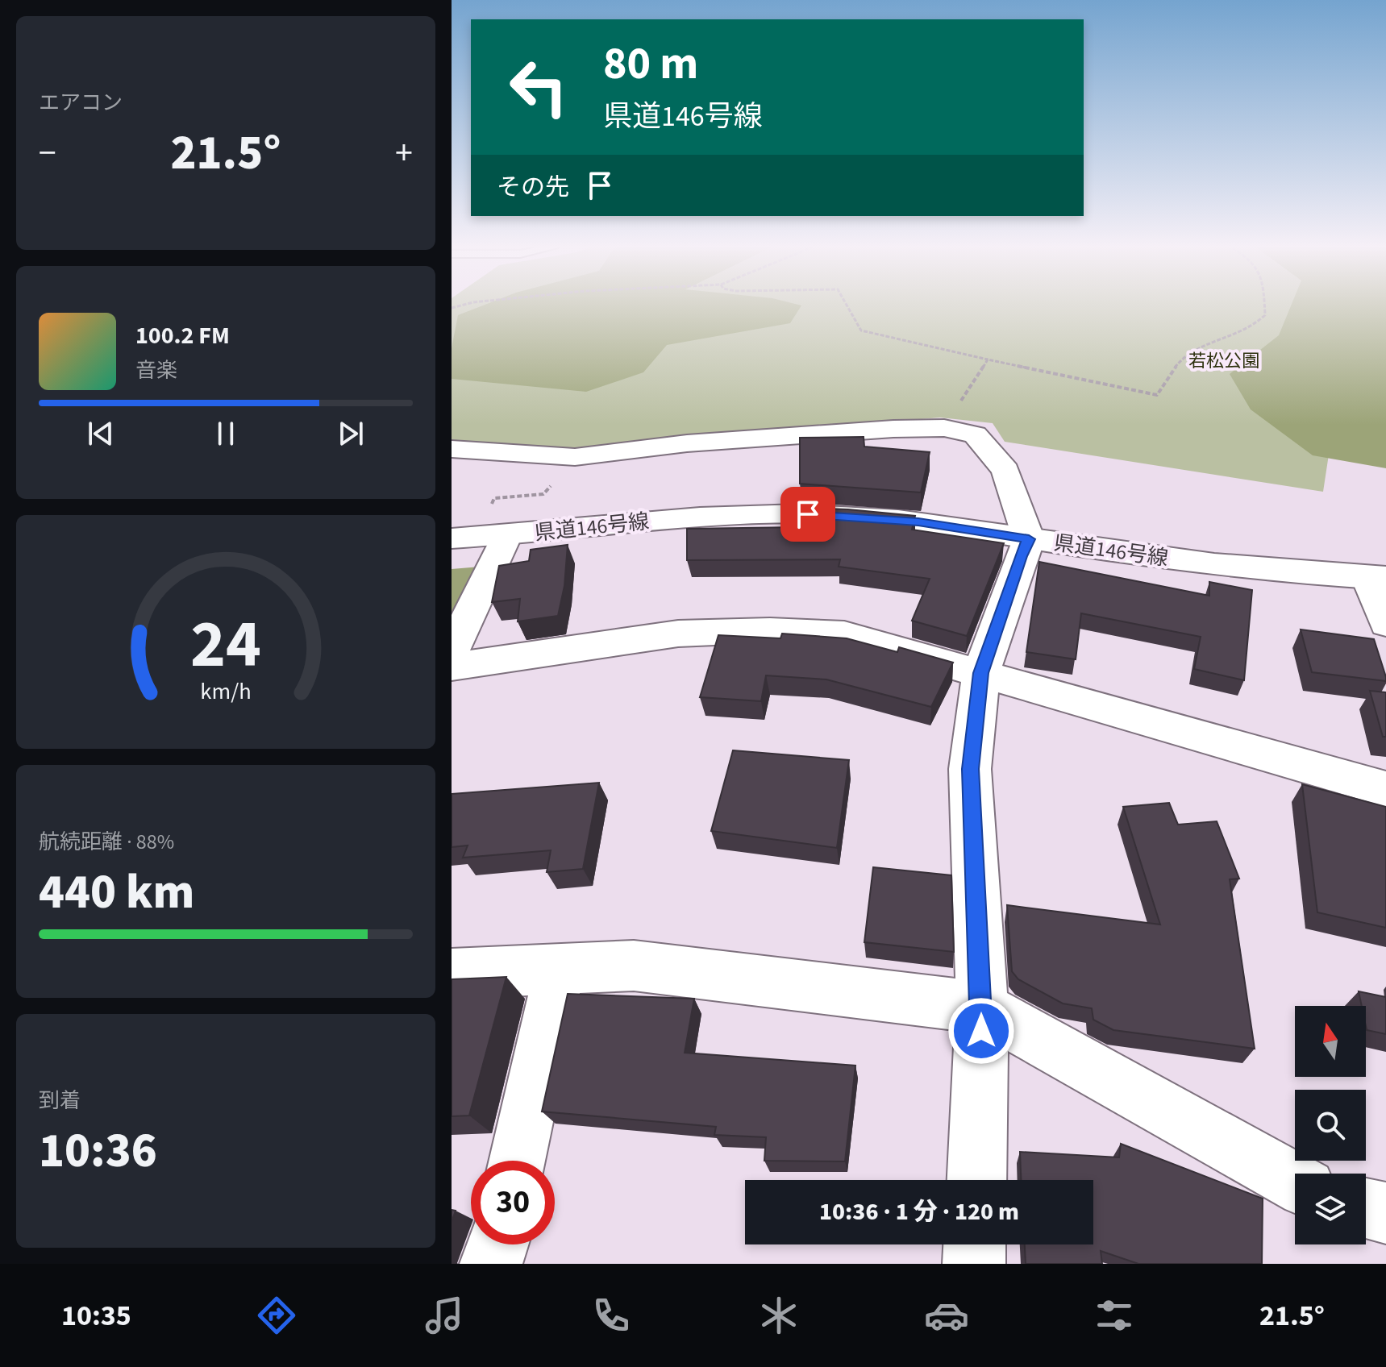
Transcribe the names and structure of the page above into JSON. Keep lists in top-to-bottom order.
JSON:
{
  "streets": {
    "street": ["県道146号線"]
  },
  "parks": ["若松公園"],
  "north": "top",
  "page": {
    "tile": [
      "エアコン",
      ["航続距離 · 88%", "440 km"],
      ["到着", "10:36"]
    ],
    "turn": ["80 m", "県道146号線"],
    "heat": ["−", "21.5°", "+"],
    "then": "その先",
    "song": ["100.2 FM", "音楽"],
    "limit": "30",
    "trip": "10:36 · 1 分 · 120 m",
    "tabs": ["10:35", "21.5°"],
    "gauge": ["24", "km/h"]
  }
}
